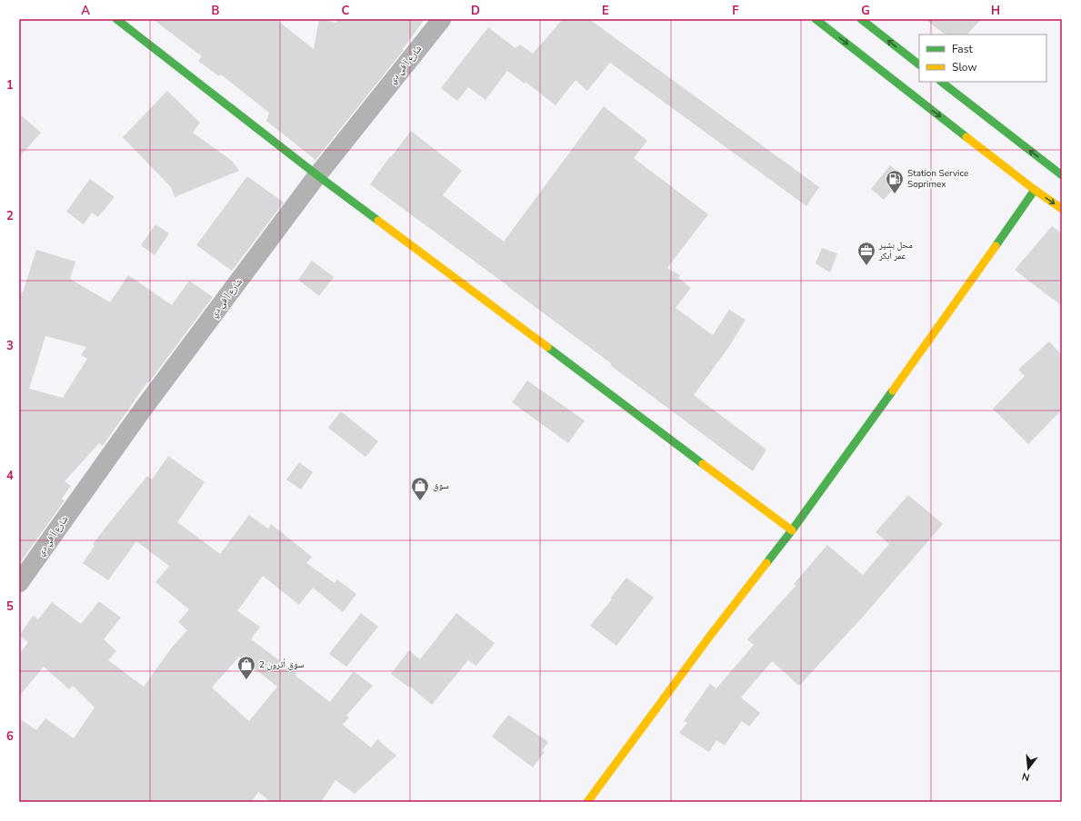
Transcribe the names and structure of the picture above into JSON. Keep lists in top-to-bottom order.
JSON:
{
  "streets": {
    "street": ["شارع آ في دي"]
  },
  "places": {
    "fuel station": ["Station Service Soprimex"],
    "office": ["محل بشير عمر أبكر"],
    "shop": ["سوق", "سوق أترون 2"]
  },
  "legend": ["Fast", "Slow"],
  "north": "bottom",
  "grid": {
    "columns": [
      "A",
      "B",
      "C",
      "D",
      "E",
      "F",
      "G",
      "H"
    ],
    "rows": [
      "1",
      "2",
      "3",
      "4",
      "5",
      "6"
    ]
  }
}
